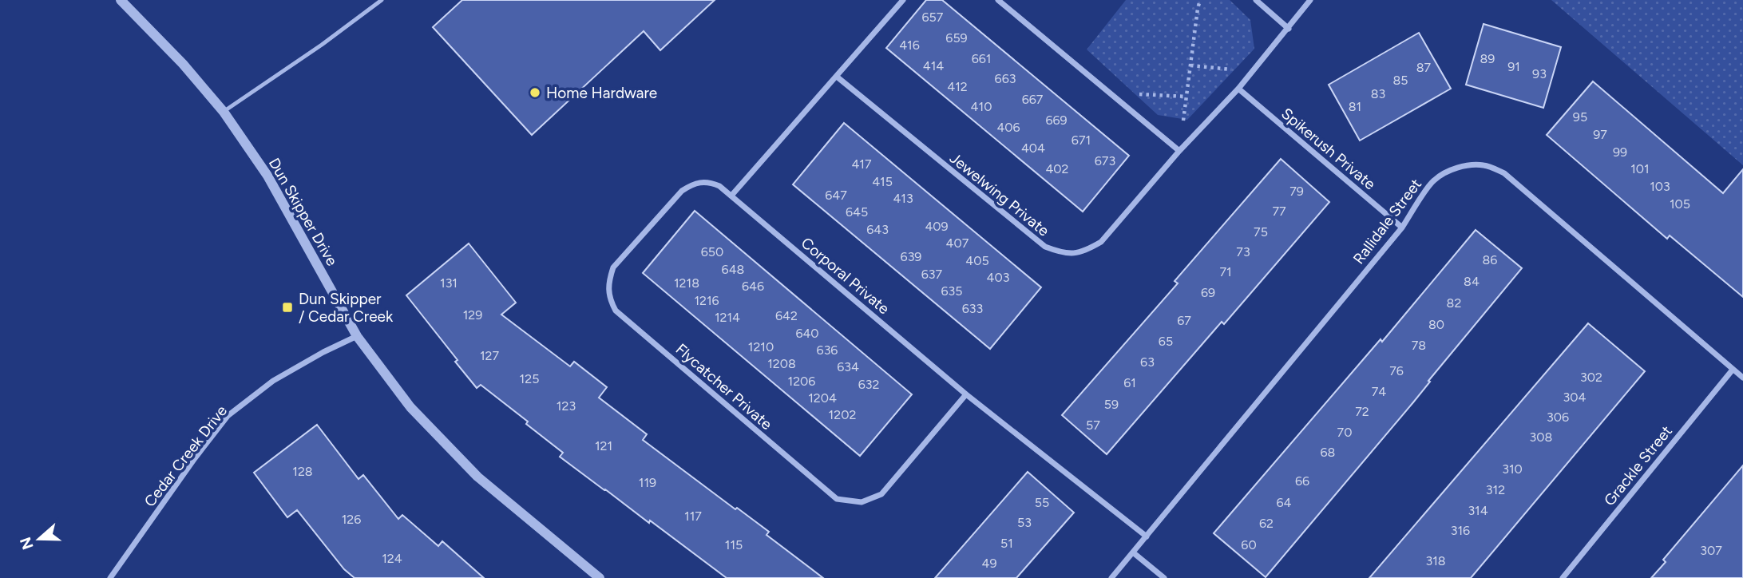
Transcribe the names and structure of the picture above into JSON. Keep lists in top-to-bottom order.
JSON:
{
  "streets": {
    "street": [
      "Spikerush Private",
      "Jewelwing Private",
      "Dun Skipper Drive",
      "Rallidale Street",
      "Corporal Private",
      "Flycatcher Private",
      "Cedar Creek Drive",
      "Grackle Street"
    ]
  },
  "crossings": [
    ["Spikerush Private", "Jewelwing Private"],
    ["Spikerush Private", "Rallidale Street"],
    ["Dun Skipper Drive", "Cedar Creek Drive"],
    ["Rallidale Street", "Corporal Private"],
    ["Rallidale Street", "Grackle Street"],
    ["Corporal Private", "Flycatcher Private"]
  ],
  "places": {
    "other": ["Home Hardware"],
    "transit": ["Dun Skipper / Cedar Creek"]
  },
  "house_numbers": [
    "657",
    "659",
    "416",
    "661",
    "89",
    "414",
    "91",
    "87",
    "93",
    "663",
    "85",
    "412",
    "83",
    "667",
    "410",
    "81",
    "95",
    "669",
    "406",
    "97",
    "671",
    "404",
    "99",
    "673",
    "417",
    "402",
    "101",
    "415",
    "103",
    "79",
    "647",
    "413",
    "105",
    "77",
    "645",
    "409",
    "643",
    "75",
    "407",
    "650",
    "73",
    "639",
    "86",
    "405",
    "648",
    "71",
    "637",
    "403",
    "84",
    "131",
    "1218",
    "646",
    "635",
    "69",
    "1216",
    "82",
    "633",
    "129",
    "642",
    "1214",
    "67",
    "80",
    "640",
    "65",
    "78",
    "1210",
    "636",
    "127",
    "63",
    "1208",
    "634",
    "76",
    "302",
    "125",
    "1206",
    "61",
    "632",
    "74",
    "304",
    "1204",
    "59",
    "123",
    "72",
    "1202",
    "306",
    "57",
    "70",
    "308",
    "121",
    "68",
    "310",
    "128",
    "66",
    "119",
    "312",
    "55",
    "64",
    "314",
    "117",
    "126",
    "53",
    "62",
    "316",
    "51",
    "115",
    "60",
    "307",
    "124",
    "318",
    "49"
  ],
  "north": "left"
}
